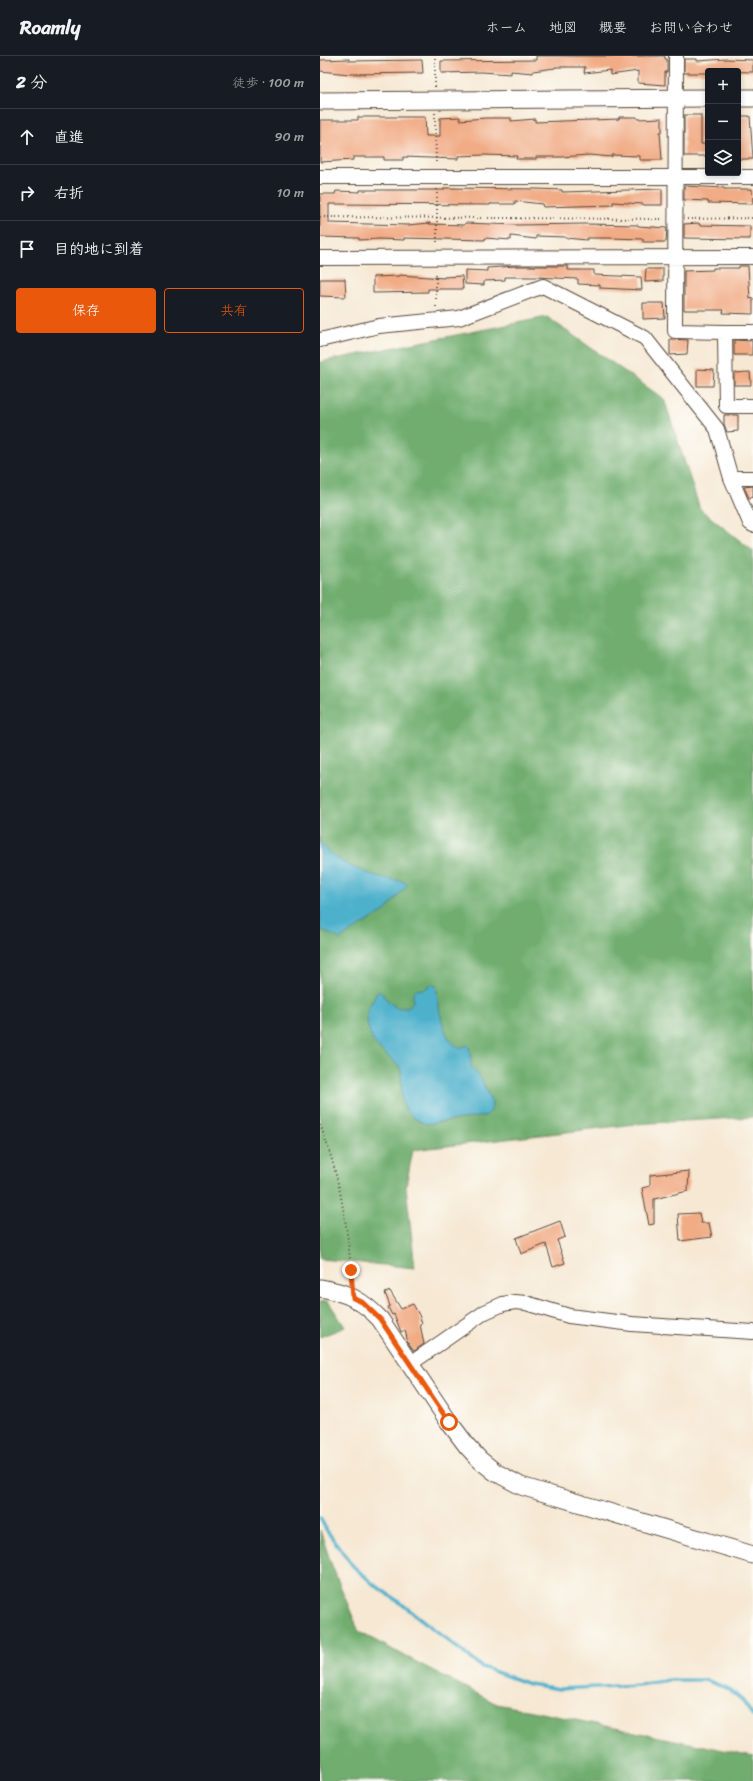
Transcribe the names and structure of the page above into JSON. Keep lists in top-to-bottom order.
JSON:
{
  "page": {
    "header": "Roamly",
    "nav": [
      "ホーム",
      "地図",
      "概要",
      "お問い合わせ"
    ],
    "heading": ["2 分", "徒歩 · 100 m"],
    "map_buttons": ["+", "−"],
    "list": [
      ["直進", "90 m"],
      ["右折", "10 m"],
      "目的地に到着"
    ],
    "buttons": ["保存", "共有"]
  }
}
